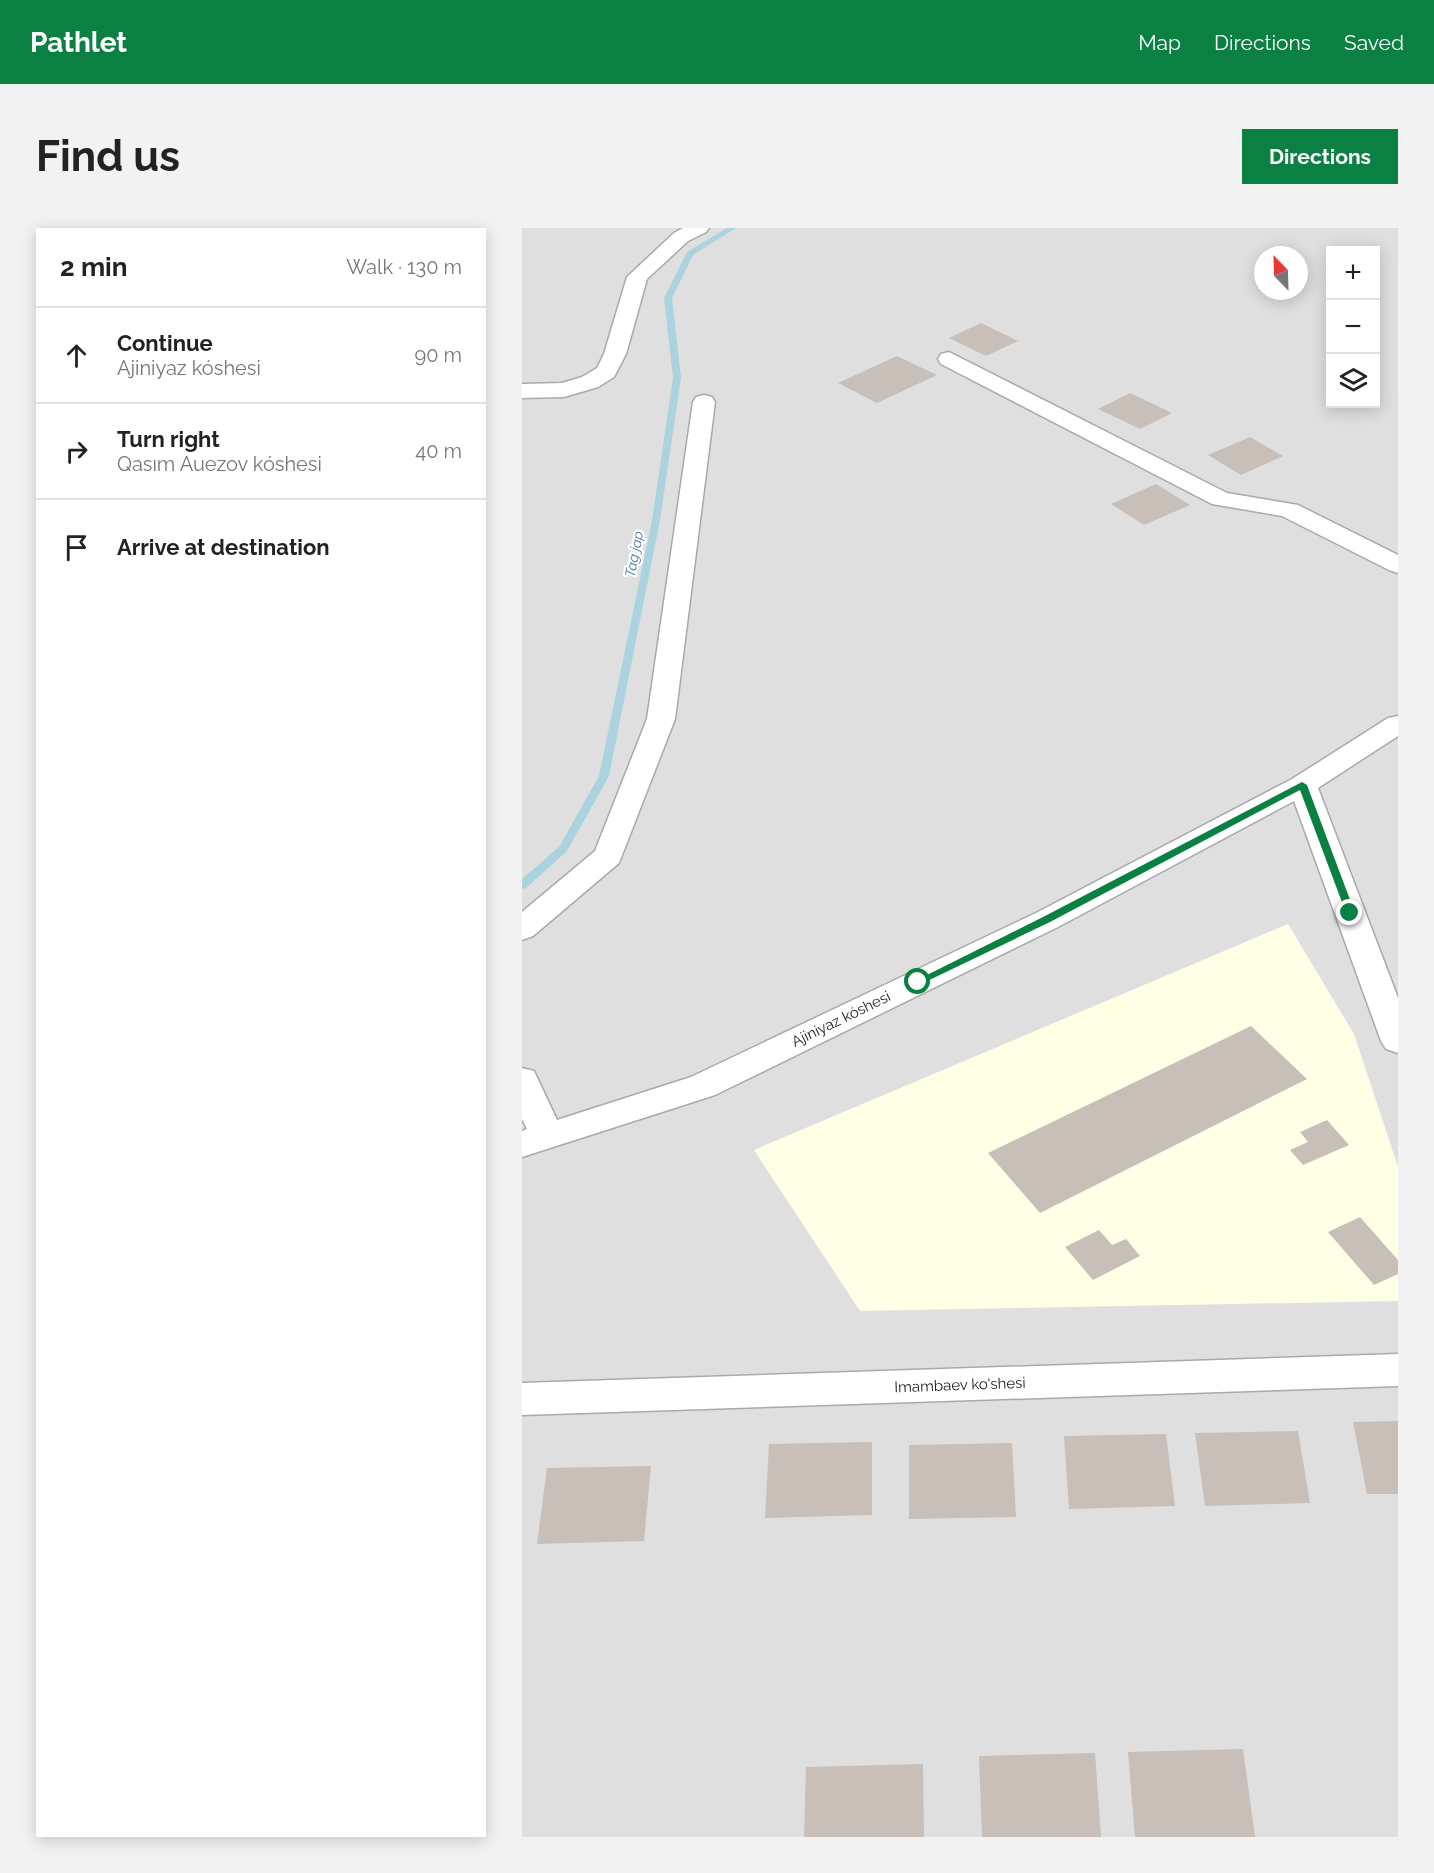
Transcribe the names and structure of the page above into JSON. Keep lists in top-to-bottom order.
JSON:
{
  "streets": {
    "street": ["Ajiniyaz kóshesi", "Imambaev ko'shesi"]
  },
  "water": ["Tag jap"],
  "north": "top left",
  "page": {
    "header": "Pathlet",
    "nav": ["Map", "Directions", "Saved"],
    "buttons": "Directions",
    "title": "Find us",
    "heading": ["2 min", "Walk · 130 m"],
    "map_buttons": ["+", "−"],
    "list": [
      ["Continue", "Ajiniyaz kóshesi", "90 m"],
      ["Turn right", "Qasım Auezov kóshesi", "40 m"],
      "Arrive at destination"
    ]
  }
}
